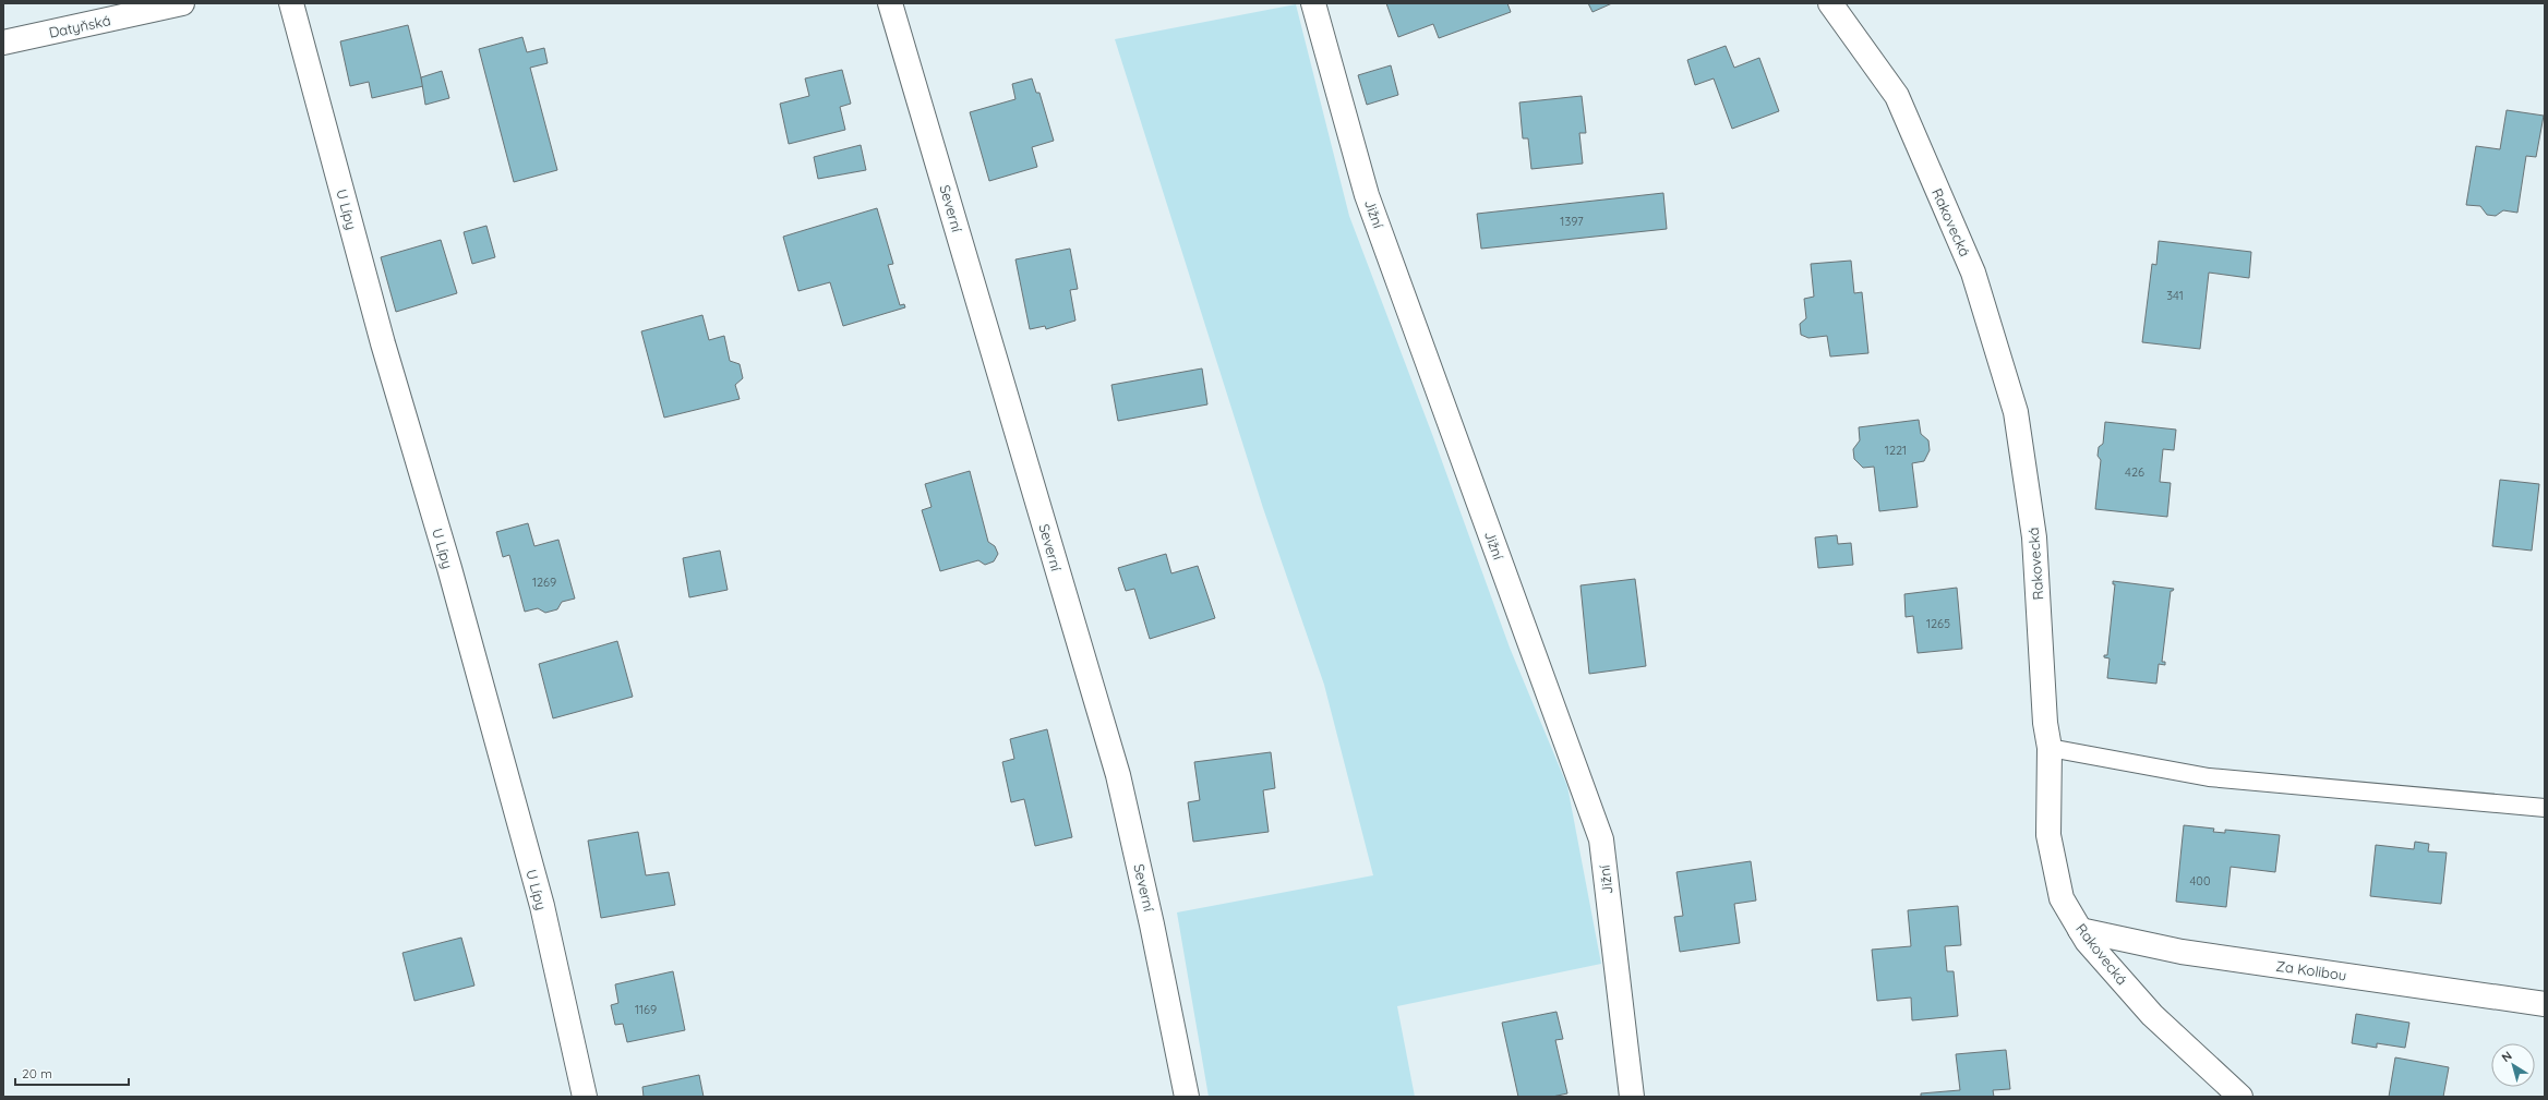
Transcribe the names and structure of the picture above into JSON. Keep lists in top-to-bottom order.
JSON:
{
  "streets": {
    "street": [
      "Datyňská",
      "Severní",
      "U Lípy",
      "Jižní",
      "Rakovecká",
      "Za Kolibou"
    ]
  },
  "crossings": [
    ["Rakovecká", "Za Kolibou"]
  ],
  "house_numbers": [
    "1397",
    "341",
    "1221",
    "426",
    "1269",
    "1265",
    "400",
    "1169"
  ],
  "scale_bar": "20 m",
  "north": "top left"
}
